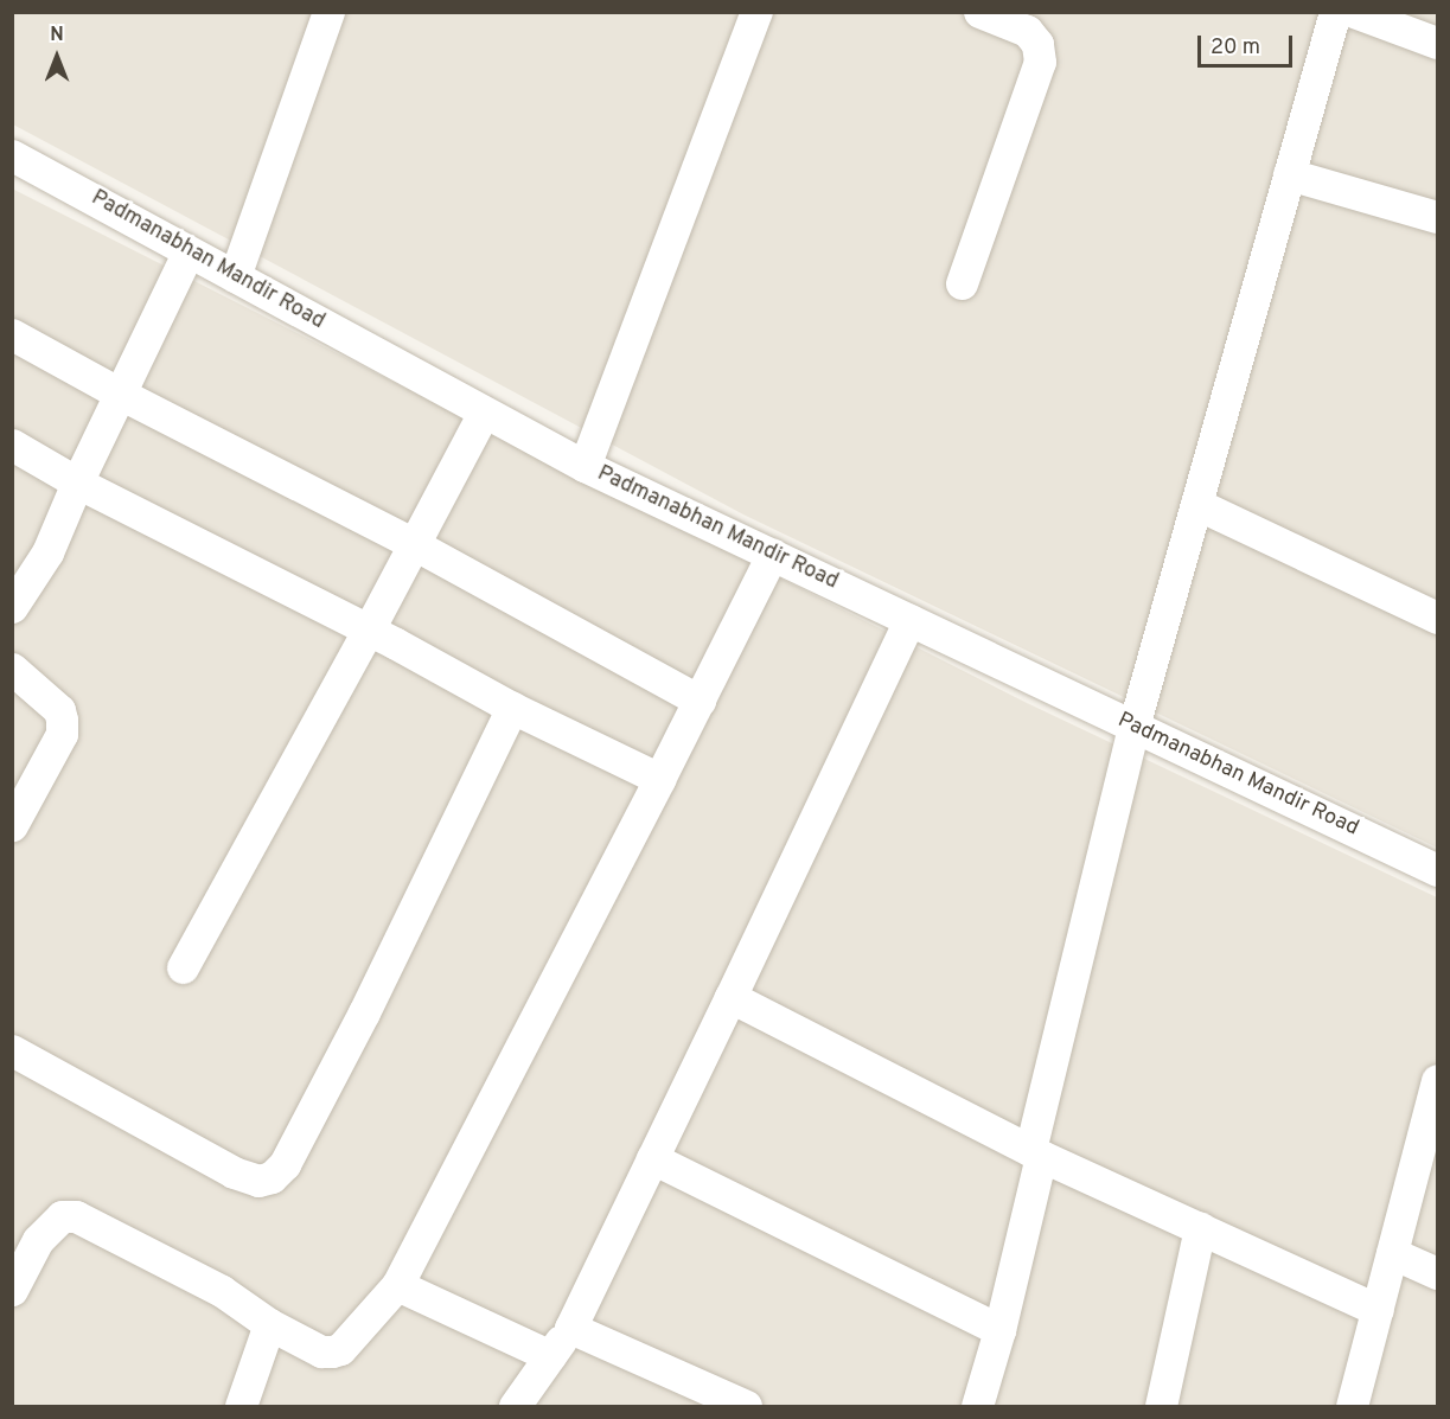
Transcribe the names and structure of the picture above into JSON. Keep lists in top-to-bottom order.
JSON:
{
  "streets": {
    "street": ["Padmanabhan Mandir Road"]
  },
  "scale_bar": "20 m",
  "north": "top"
}
